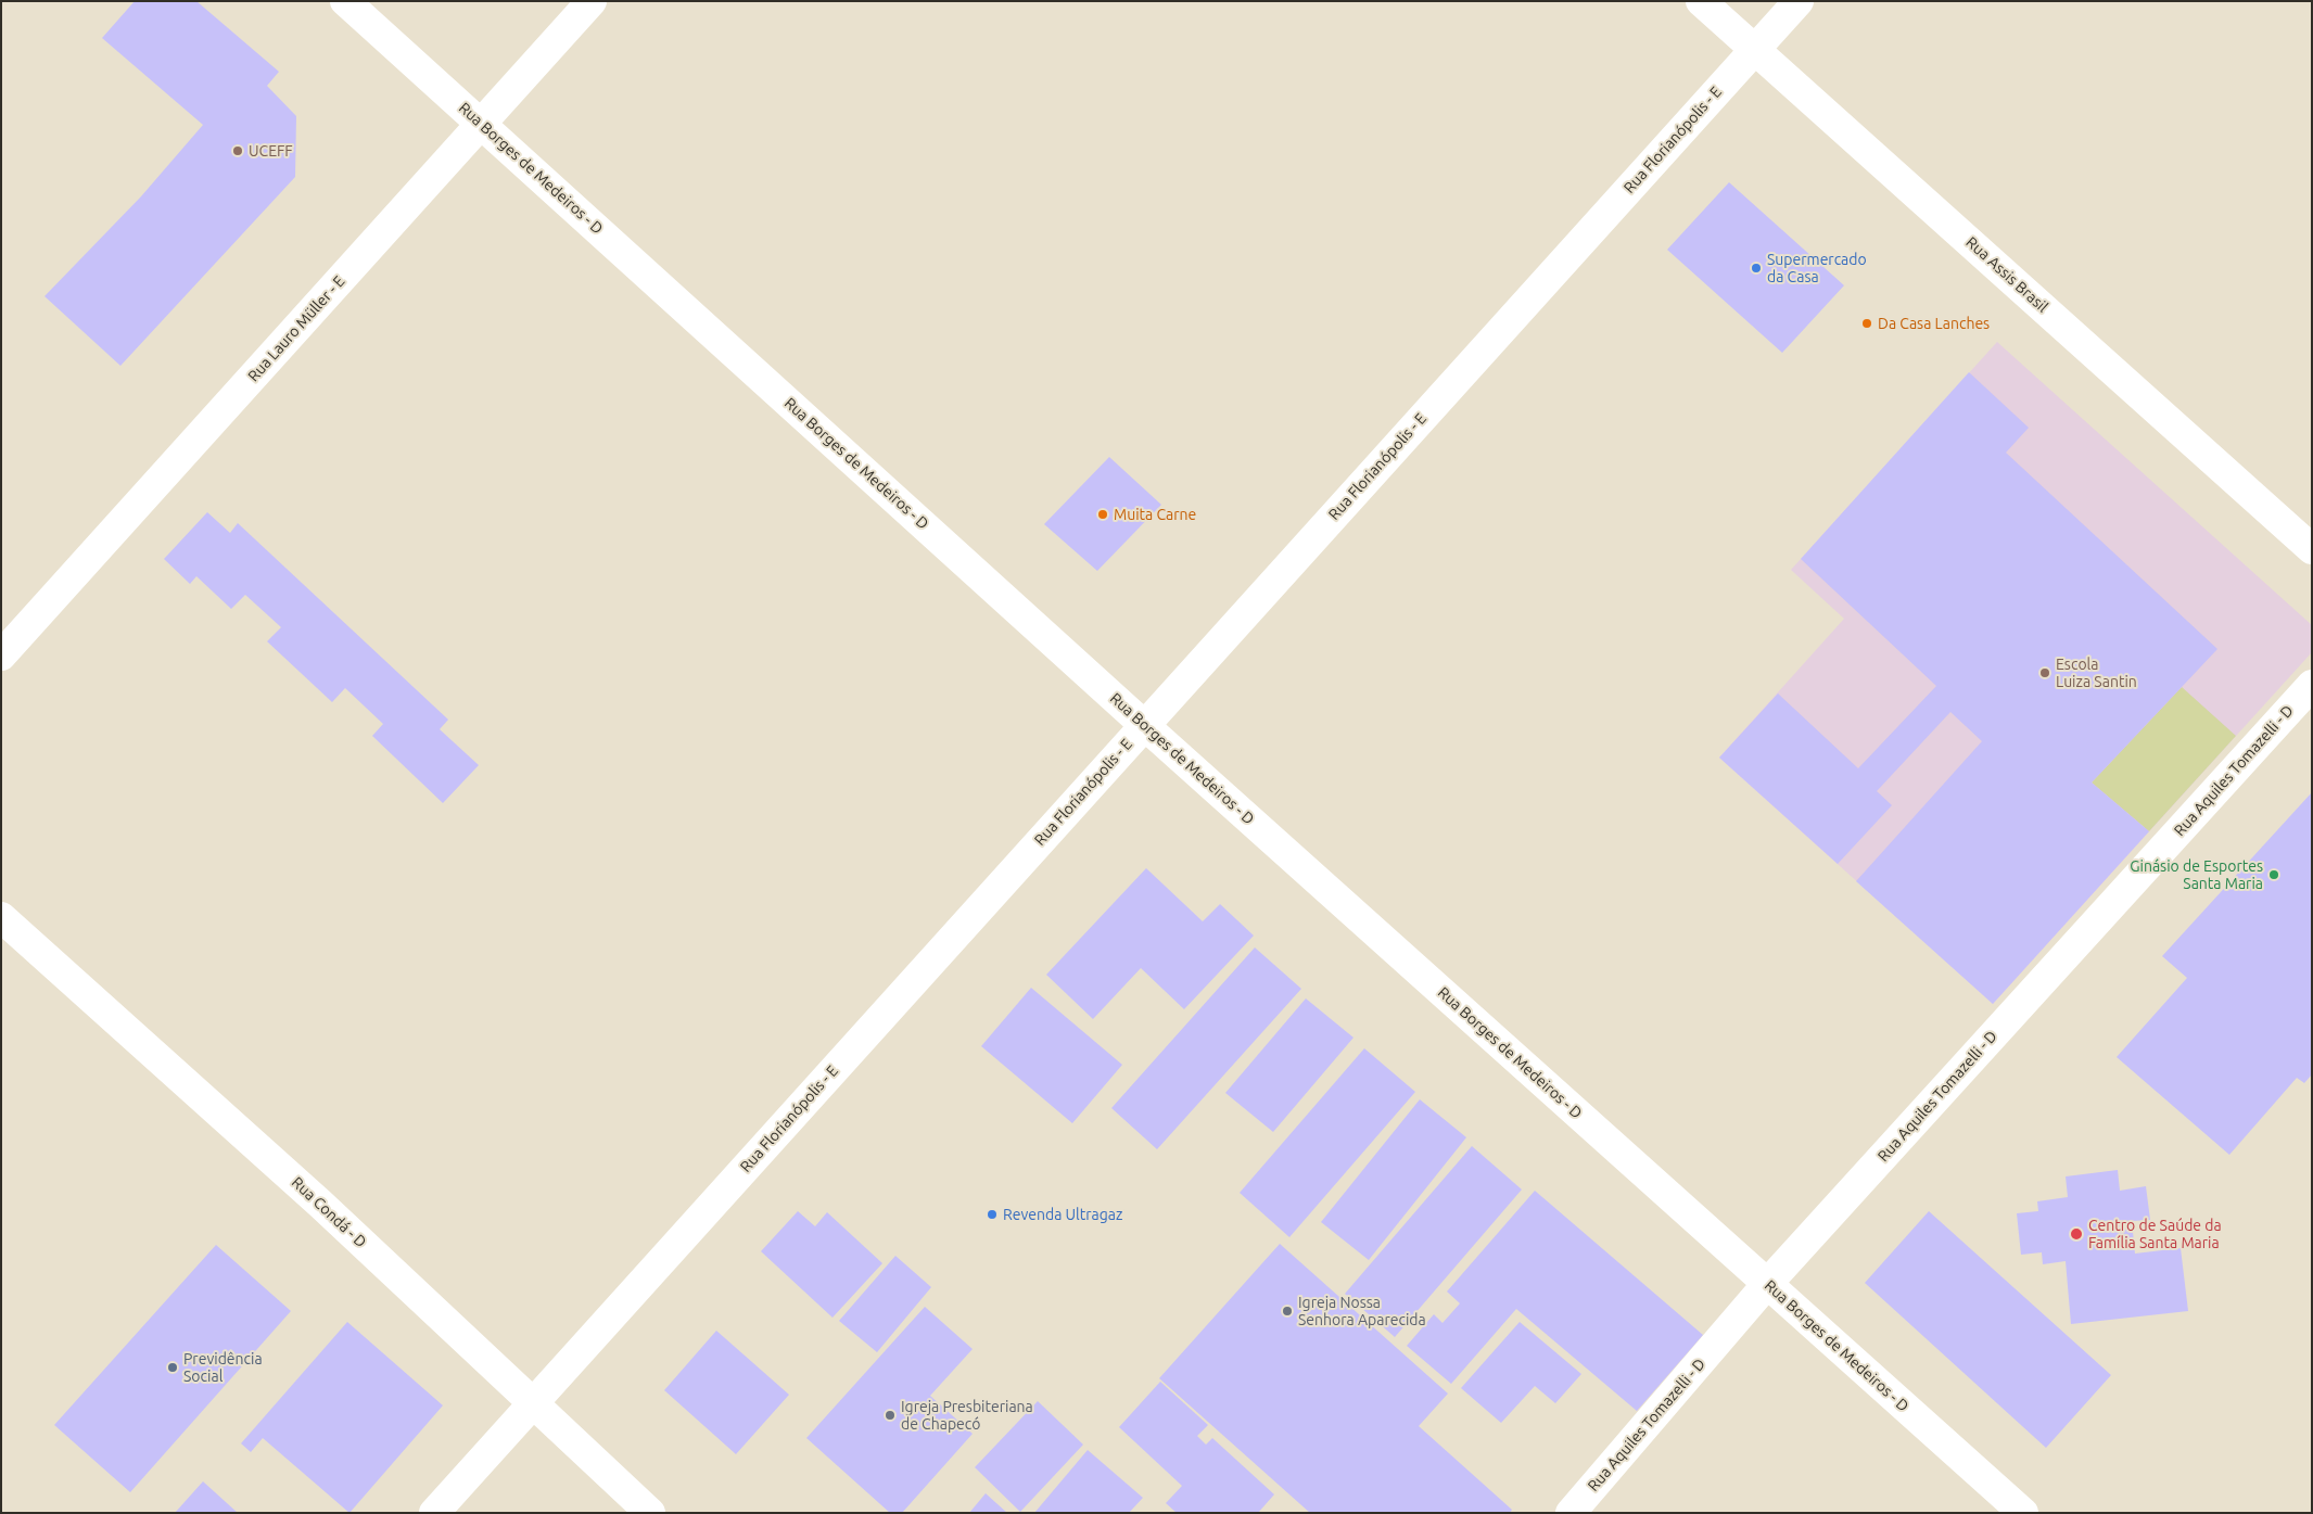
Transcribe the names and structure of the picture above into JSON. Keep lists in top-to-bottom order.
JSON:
{
  "streets": {
    "street": [
      "Rua Florianópolis - E",
      "Rua Borges de Medeiros - D",
      "Rua Assis Brasil",
      "Rua Lauro Müller - E",
      "Rua Aquiles Tomazelli - D",
      "Rua Condá - D"
    ]
  },
  "crossings": [
    ["Rua Florianópolis - E", "Rua Borges de Medeiros - D"],
    ["Rua Florianópolis - E", "Rua Assis Brasil"],
    ["Rua Florianópolis - E", "Rua Condá - D"],
    ["Rua Borges de Medeiros - D", "Rua Lauro Müller - E"],
    ["Rua Borges de Medeiros - D", "Rua Aquiles Tomazelli - D"]
  ],
  "places": [
    "UCEFF",
    "Supermercado da Casa",
    "Da Casa Lanches",
    "Muita Carne",
    "Escola Luiza Santin",
    "Ginásio de Esportes Santa Maria",
    "Revenda Ultragaz",
    "Centro de Saúde da Família Santa Maria",
    "Igreja Nossa Senhora Aparecida",
    "Previdência Social",
    "Igreja Presbiteriana de Chapecó"
  ]
}
